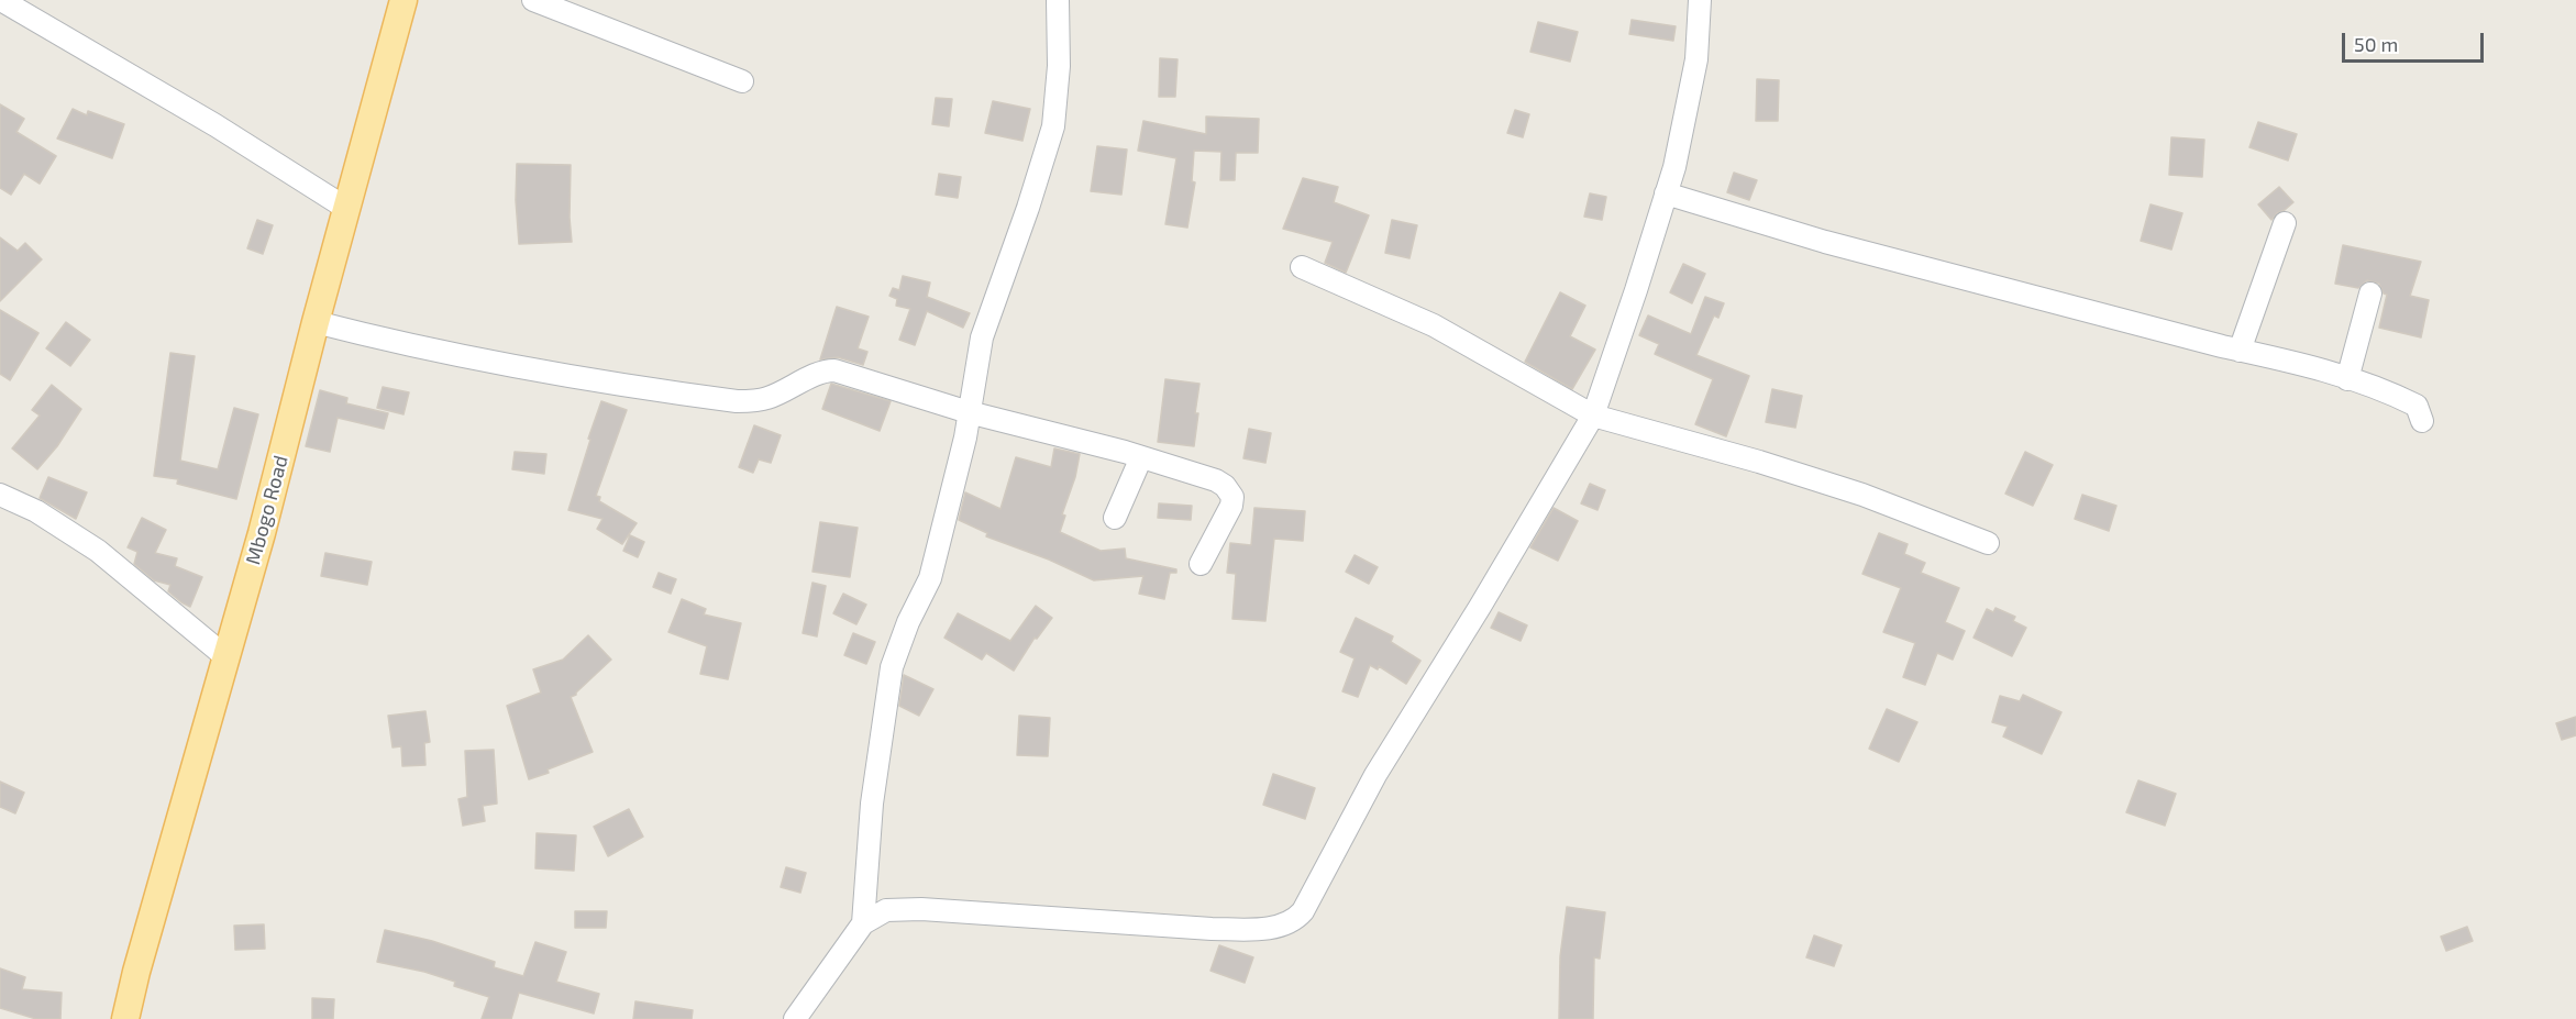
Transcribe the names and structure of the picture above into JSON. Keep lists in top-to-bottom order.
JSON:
{
  "streets": {
    "main road": ["Mbogo Road"]
  },
  "scale_bar": "50 m"
}
